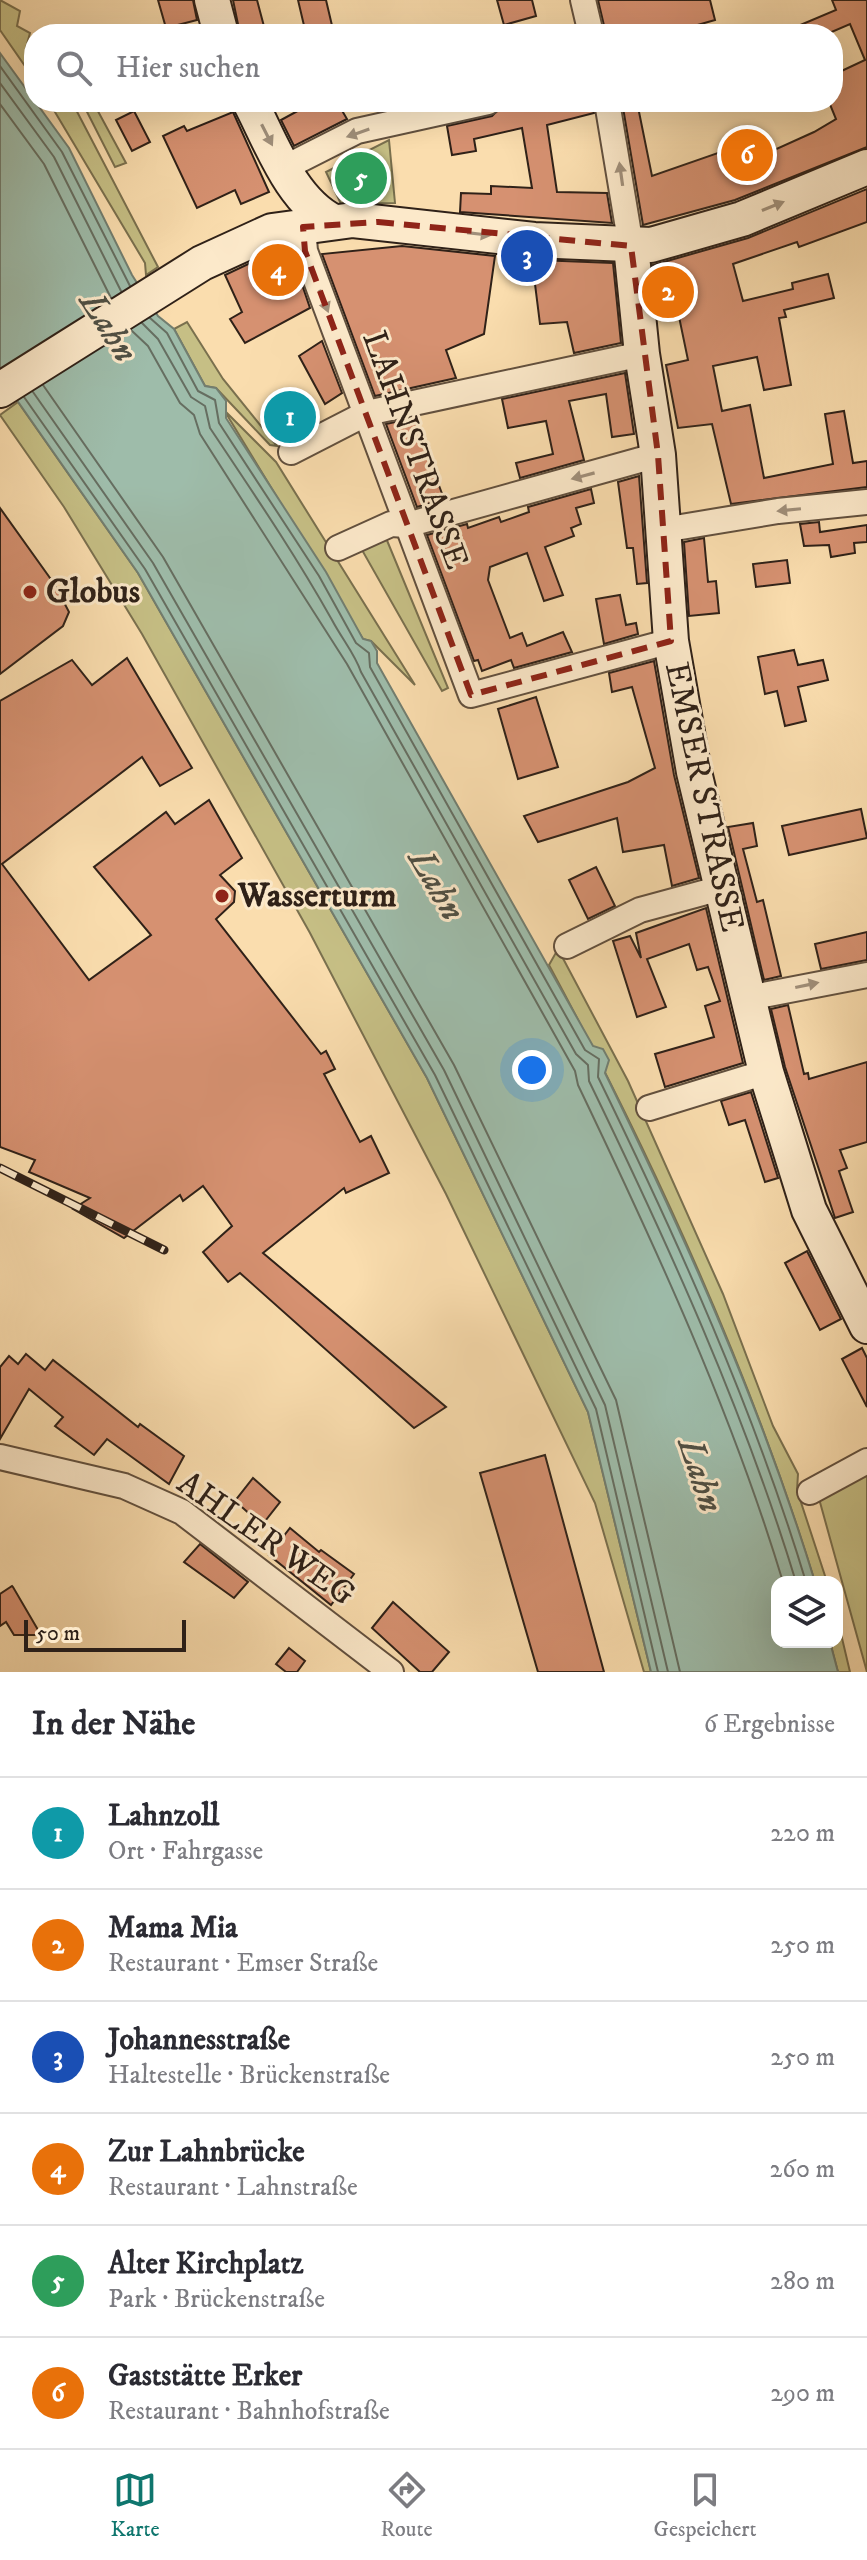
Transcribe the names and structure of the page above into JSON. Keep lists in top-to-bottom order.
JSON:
{
  "streets": {
    "street": ["LAHNSTRASSE", "EMSER STRASSE", "AHLER WEG"]
  },
  "crossings": [
    ["LAHNSTRASSE", "EMSER STRASSE"]
  ],
  "water": ["Lahn"],
  "places": ["Globus", "Wasserturm"],
  "scale_bar": "50 m",
  "page": {
    "search": "Hier suchen",
    "pins": [
      "6",
      "5",
      "3",
      "4",
      "2",
      "1"
    ],
    "scale": "50 m",
    "heading": ["In der Nähe", "6 Ergebnisse"],
    "list": [
      {
        "mark": "1",
        "name": "Lahnzoll",
        "note": "Ort · Fahrgasse",
        "value": "220 m"
      },
      {
        "mark": "2",
        "name": "Mama Mia",
        "note": "Restaurant · Emser Straße",
        "value": "250 m"
      },
      {
        "mark": "3",
        "name": "Johannesstraße",
        "note": "Haltestelle · Brückenstraße",
        "value": "250 m"
      },
      {
        "mark": "4",
        "name": "Zur Lahnbrücke",
        "note": "Restaurant · Lahnstraße",
        "value": "260 m"
      },
      {
        "mark": "5",
        "name": "Alter Kirchplatz",
        "note": "Park · Brückenstraße",
        "value": "280 m"
      },
      {
        "mark": "6",
        "name": "Gaststätte Erker",
        "note": "Restaurant · Bahnhofstraße",
        "value": "290 m"
      }
    ],
    "nav": ["Karte", "Route", "Gespeichert"]
  }
}
